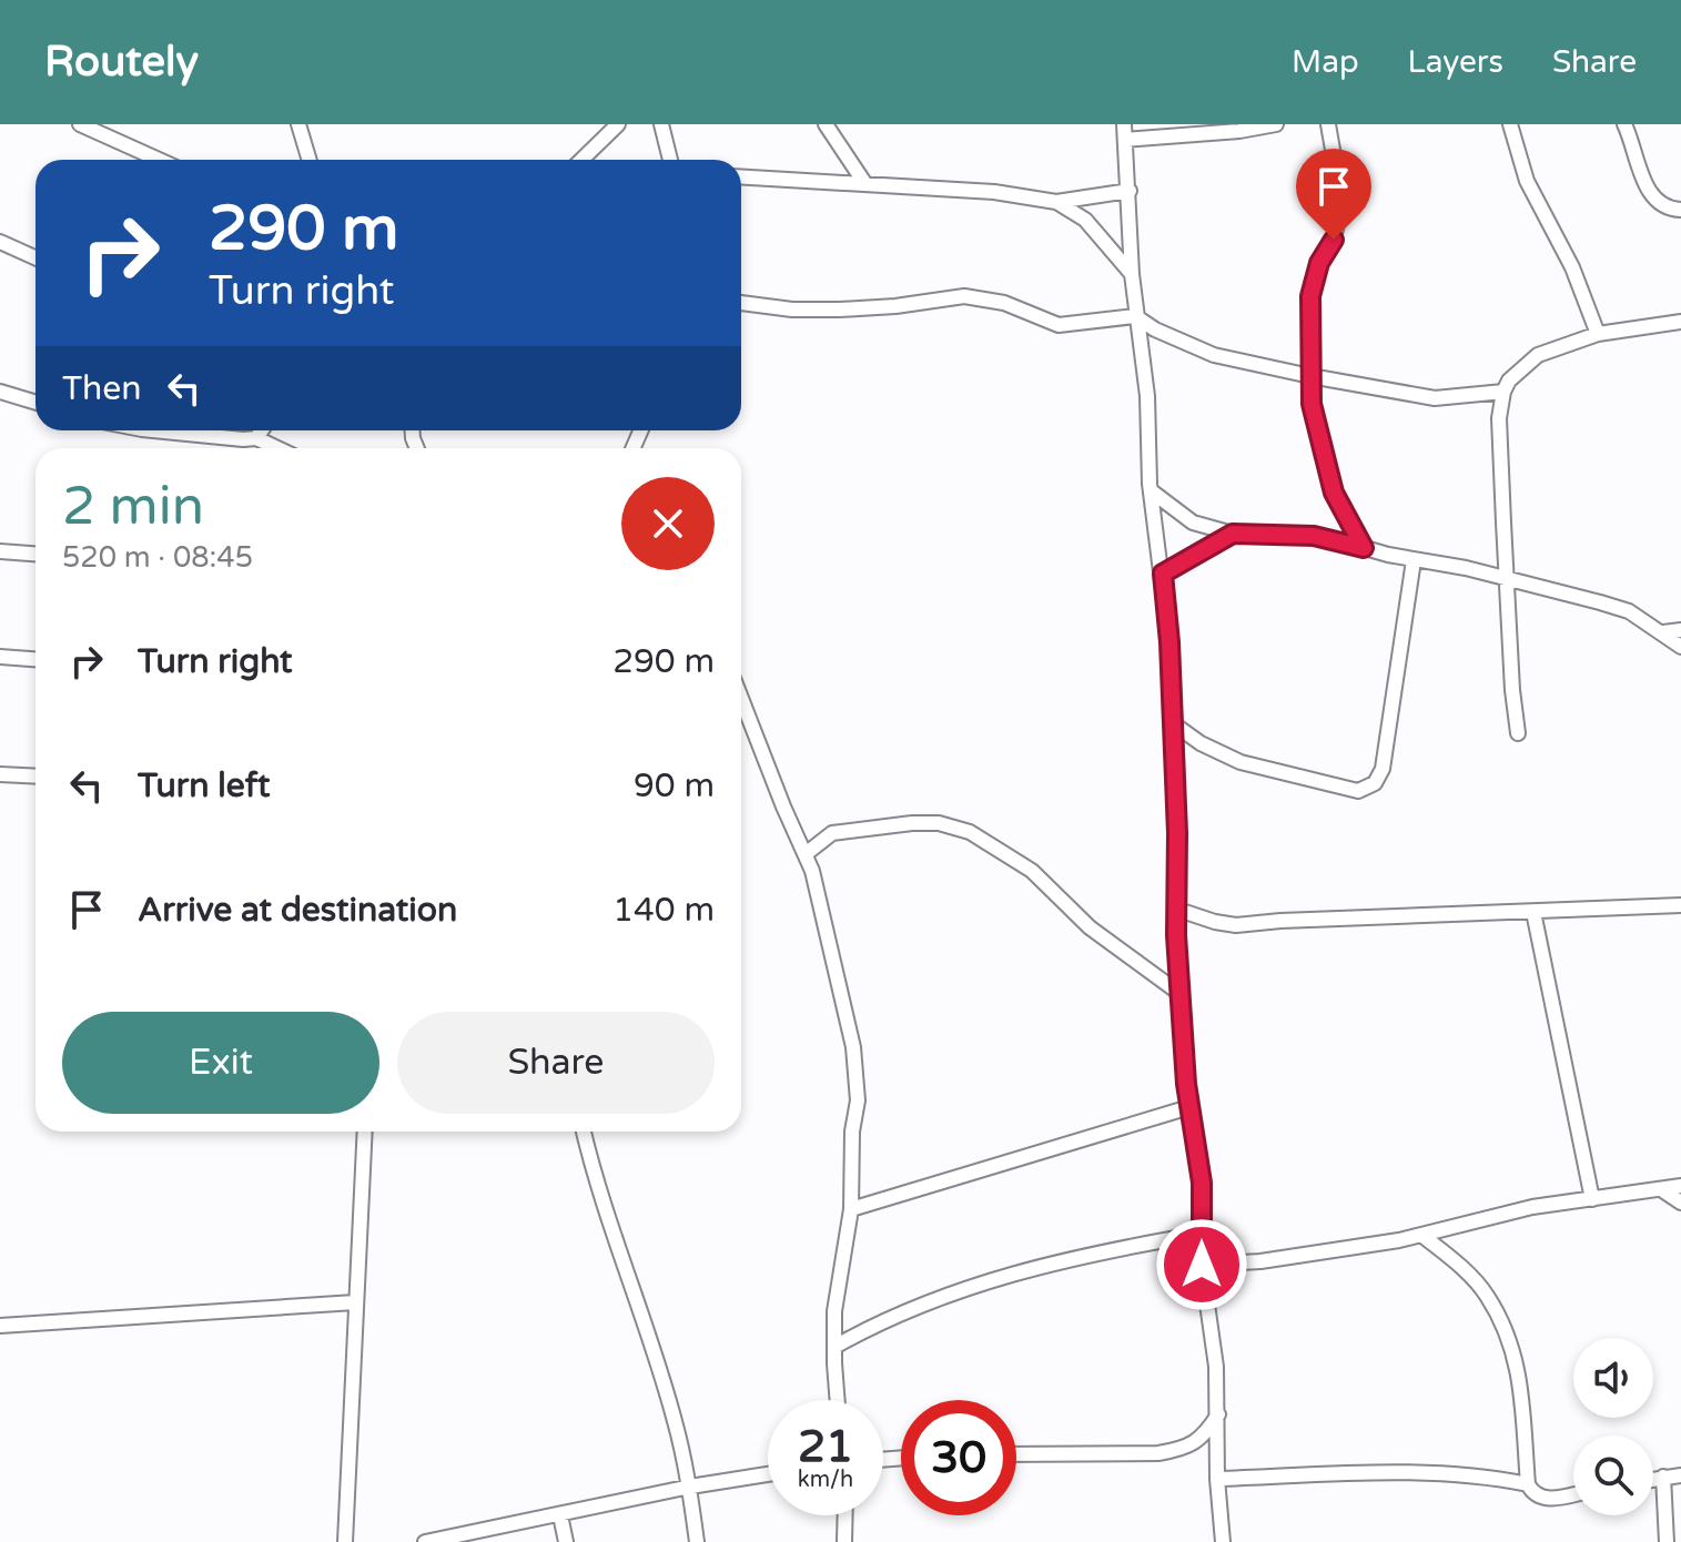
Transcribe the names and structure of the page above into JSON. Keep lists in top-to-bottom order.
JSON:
{
  "page": {
    "header": "Routely",
    "nav": ["Map", "Layers", "Share"],
    "turn": ["290 m", "Turn right"],
    "then": "Then",
    "heading": ["2 min", "520 m · 08:45"],
    "list": [
      {
        "name": "Turn right",
        "value": "290 m"
      },
      {
        "name": "Turn left",
        "value": "90 m"
      },
      {
        "name": "Arrive at destination",
        "value": "140 m"
      }
    ],
    "buttons": ["Exit", "Share"],
    "speed": "21 km/h",
    "limit": "30"
  }
}
